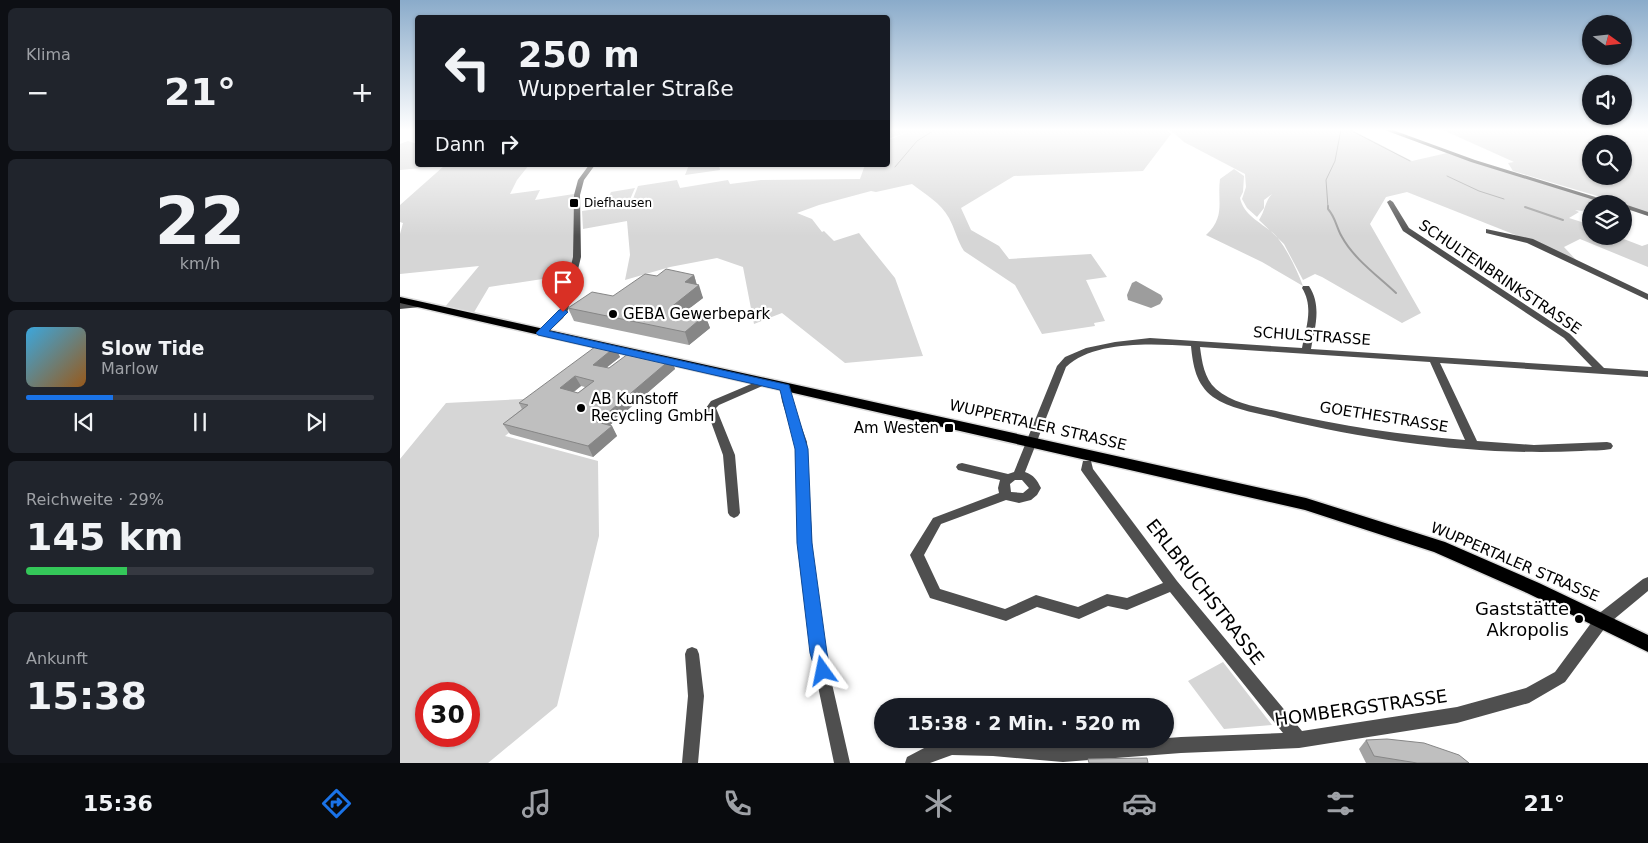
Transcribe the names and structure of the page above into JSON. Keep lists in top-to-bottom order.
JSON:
{
  "streets": {
    "main road": ["WUPPERTALER STRASSE"],
    "street": [
      "SCHULTENBRINKSTRASSE",
      "SCHULSTRASSE",
      "GOETHESTRASSE",
      "ERLBRUCHSTRASSE",
      "HOMBERGSTRASSE"
    ]
  },
  "crossings": [
    ["SCHULTENBRINKSTRASSE", "SCHULSTRASSE"],
    ["SCHULSTRASSE", "GOETHESTRASSE"],
    ["SCHULSTRASSE", "WUPPERTALER STRASSE"],
    ["WUPPERTALER STRASSE", "HOMBERGSTRASSE"],
    ["ERLBRUCHSTRASSE", "HOMBERGSTRASSE"]
  ],
  "places": {
    "transit": ["Diefhausen", "Am Westen"],
    "other": ["GEBA Gewerbepark", "AB Kunstoff Recycling GmbH", "Gaststätte Akropolis"]
  },
  "north": "right",
  "page": {
    "tile": [
      "Klima",
      ["22", "km/h"],
      ["Reichweite · 29%", "145 km"],
      ["Ankunft", "15:38"]
    ],
    "turn": ["250 m", "Wuppertaler Straße"],
    "heat": ["−", "21°", "+"],
    "then": "Dann",
    "song": ["Slow Tide", "Marlow"],
    "limit": "30",
    "trip": "15:38 · 2 Min. · 520 m",
    "tabs": ["15:36", "21°"]
  }
}
